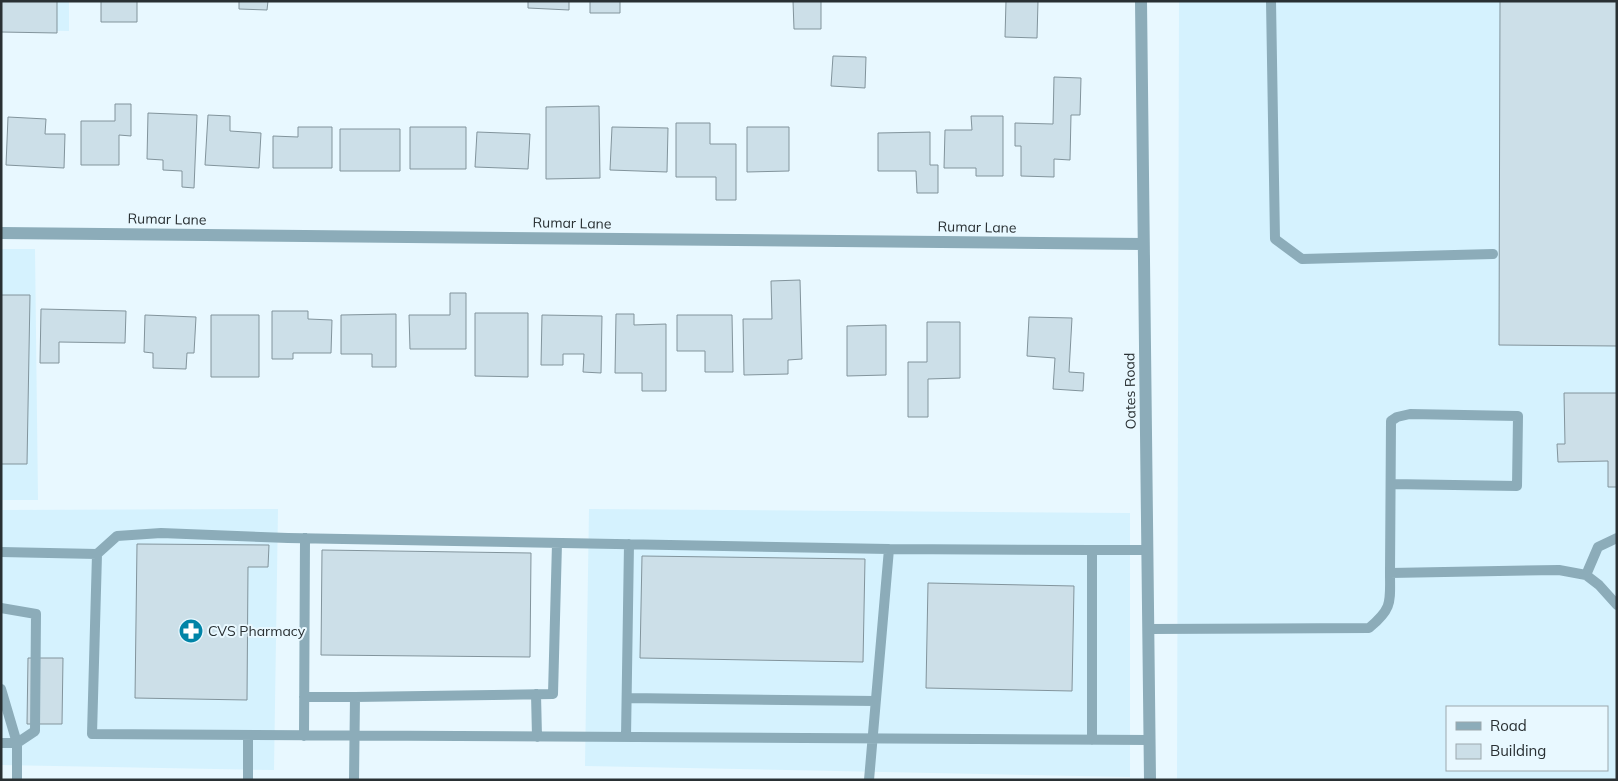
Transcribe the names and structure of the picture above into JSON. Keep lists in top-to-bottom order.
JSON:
{
  "streets": {
    "street": ["Rumar Lane", "Oates Road"]
  },
  "crossings": [
    ["Rumar Lane", "Oates Road"]
  ],
  "places": {
    "pharmacy": ["CVS Pharmacy"]
  },
  "legend": ["Road", "Building"]
}
